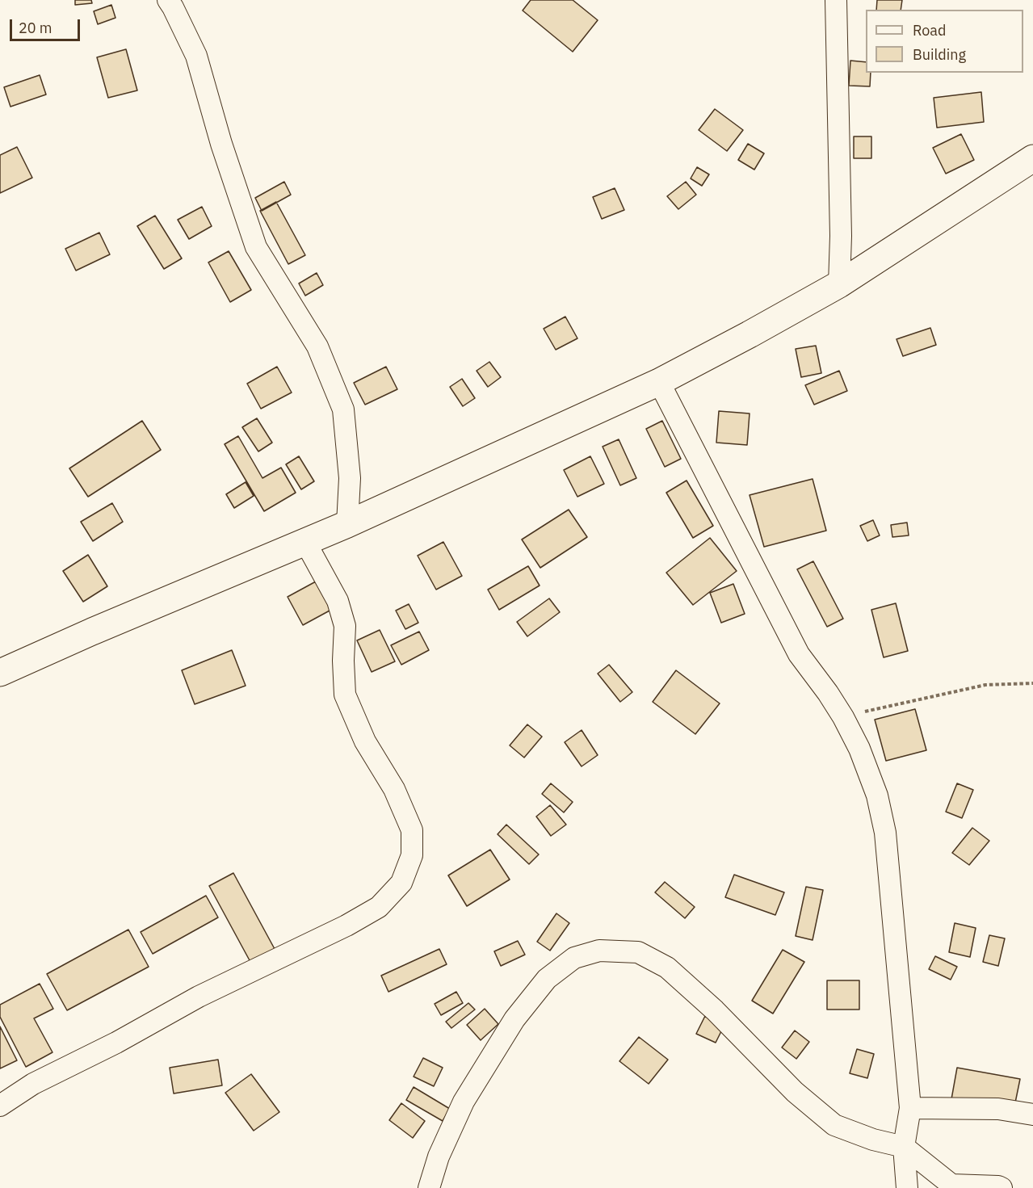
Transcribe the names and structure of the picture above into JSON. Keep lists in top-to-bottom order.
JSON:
{
  "legend": ["Road", "Building"],
  "scale_bar": "20 m"
}
